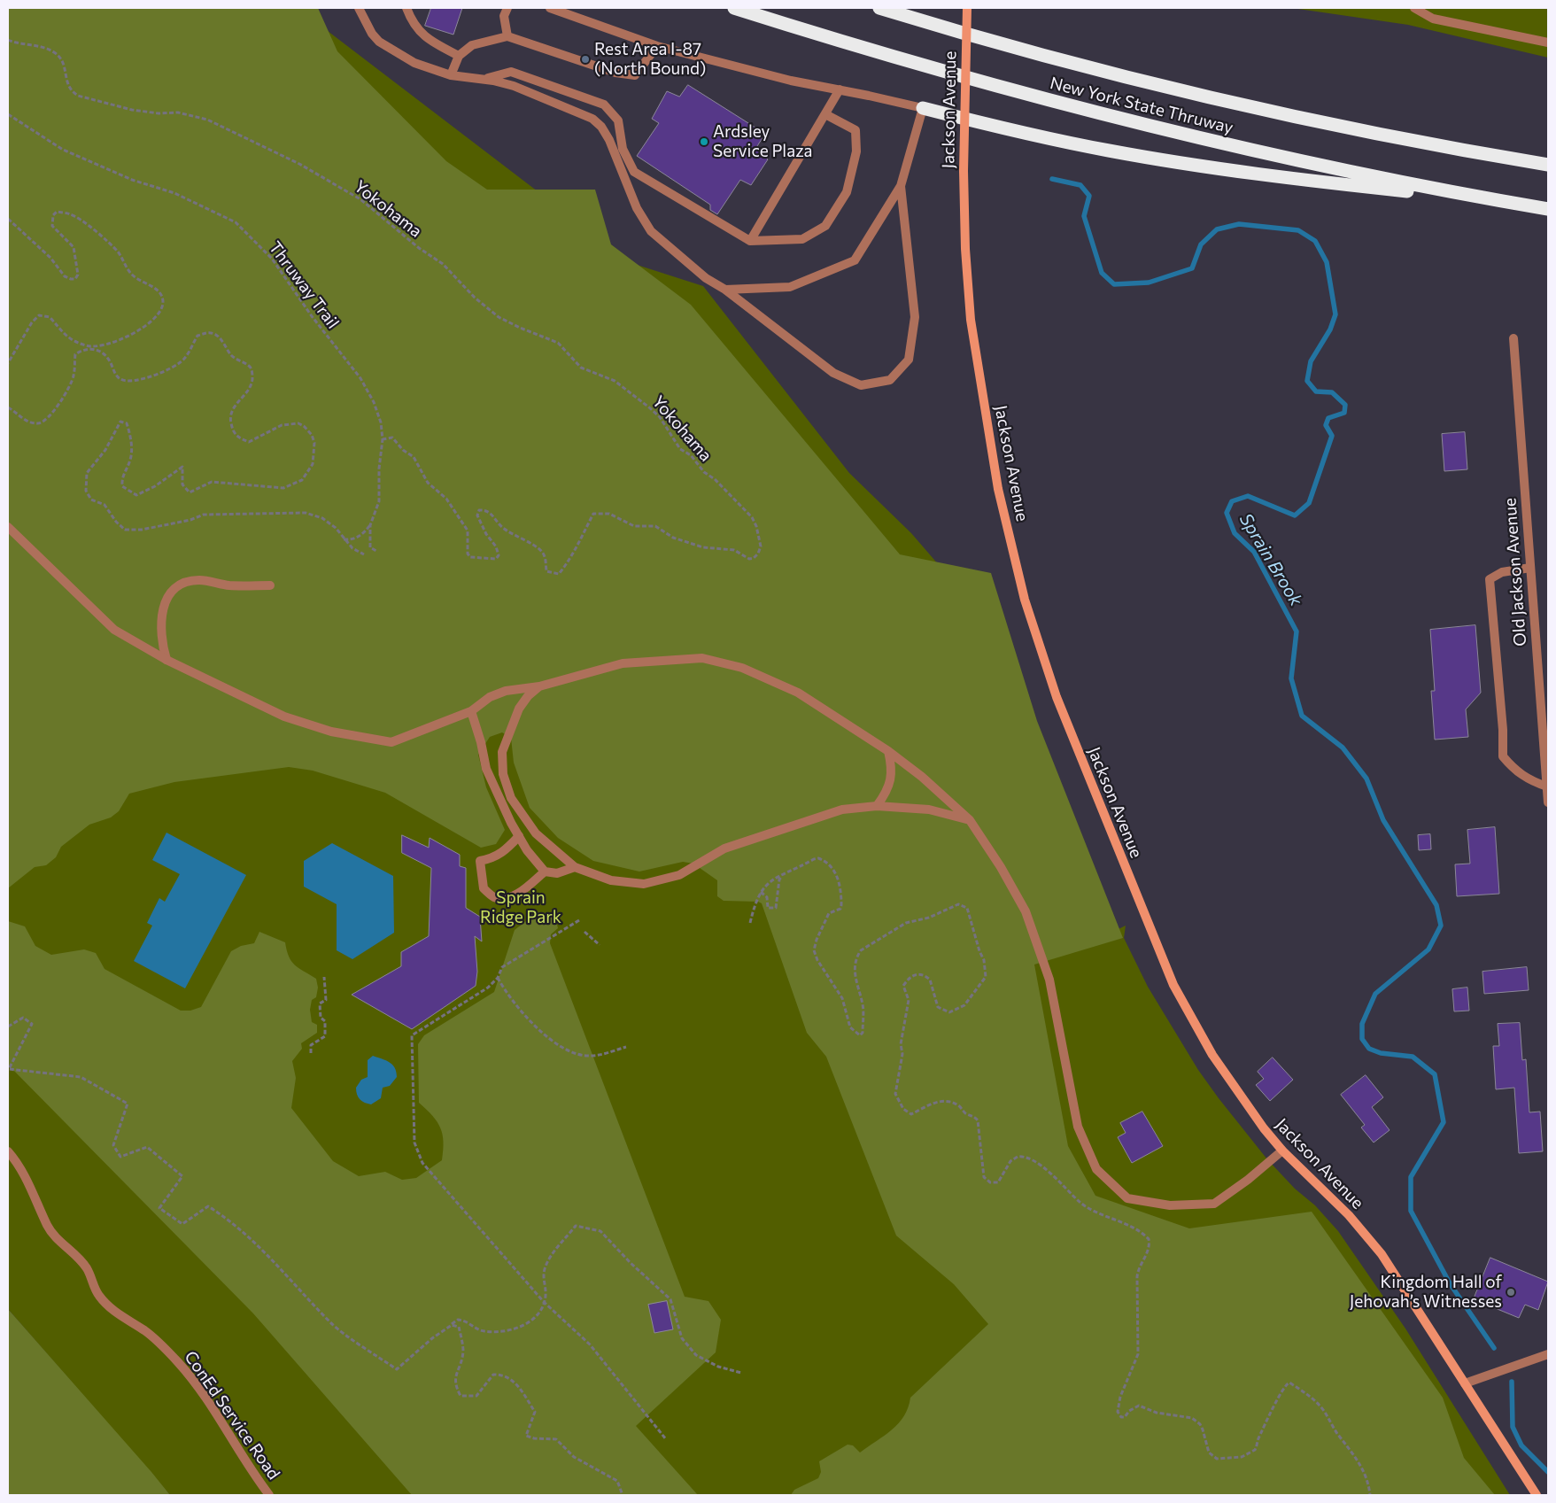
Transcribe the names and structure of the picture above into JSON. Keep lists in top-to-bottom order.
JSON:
{
  "streets": {
    "highway": ["New York State Thruway"],
    "main road": ["Jackson Avenue"],
    "street": ["Old Jackson Avenue", "ConEd Service Road"],
    "path": ["Yokohama", "Thruway Trail"]
  },
  "crossings": [
    ["Yokohama", "Thruway Trail"]
  ],
  "water": ["Sprain Brook"],
  "parks": ["Sprain Ridge Park"],
  "places": ["Rest Area I-87 (North Bound)", "Ardsley Service Plaza", "Kingdom Hall of Jehovah’s Witnesses"]
}
